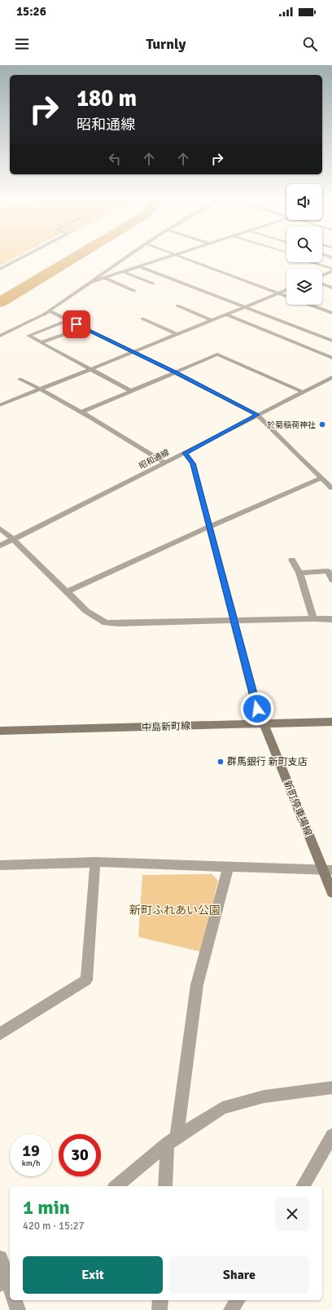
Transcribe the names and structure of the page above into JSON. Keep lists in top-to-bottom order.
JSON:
{
  "streets": {
    "main road": ["中島新町線", "新町停車場線"],
    "street": ["昭和通線"]
  },
  "crossings": [
    ["中島新町線", "新町停車場線"]
  ],
  "parks": ["新町ふれあい公園"],
  "places": ["於菊稲荷神社", "群馬銀行 新町支店"],
  "page": {
    "status": "15:26",
    "header": "Turnly",
    "turn": ["180 m", "昭和通線"],
    "speed": "19 km/h",
    "limit": "30",
    "heading": ["1 min", "420 m · 15:27"],
    "buttons": ["Exit", "Share"]
  }
}
